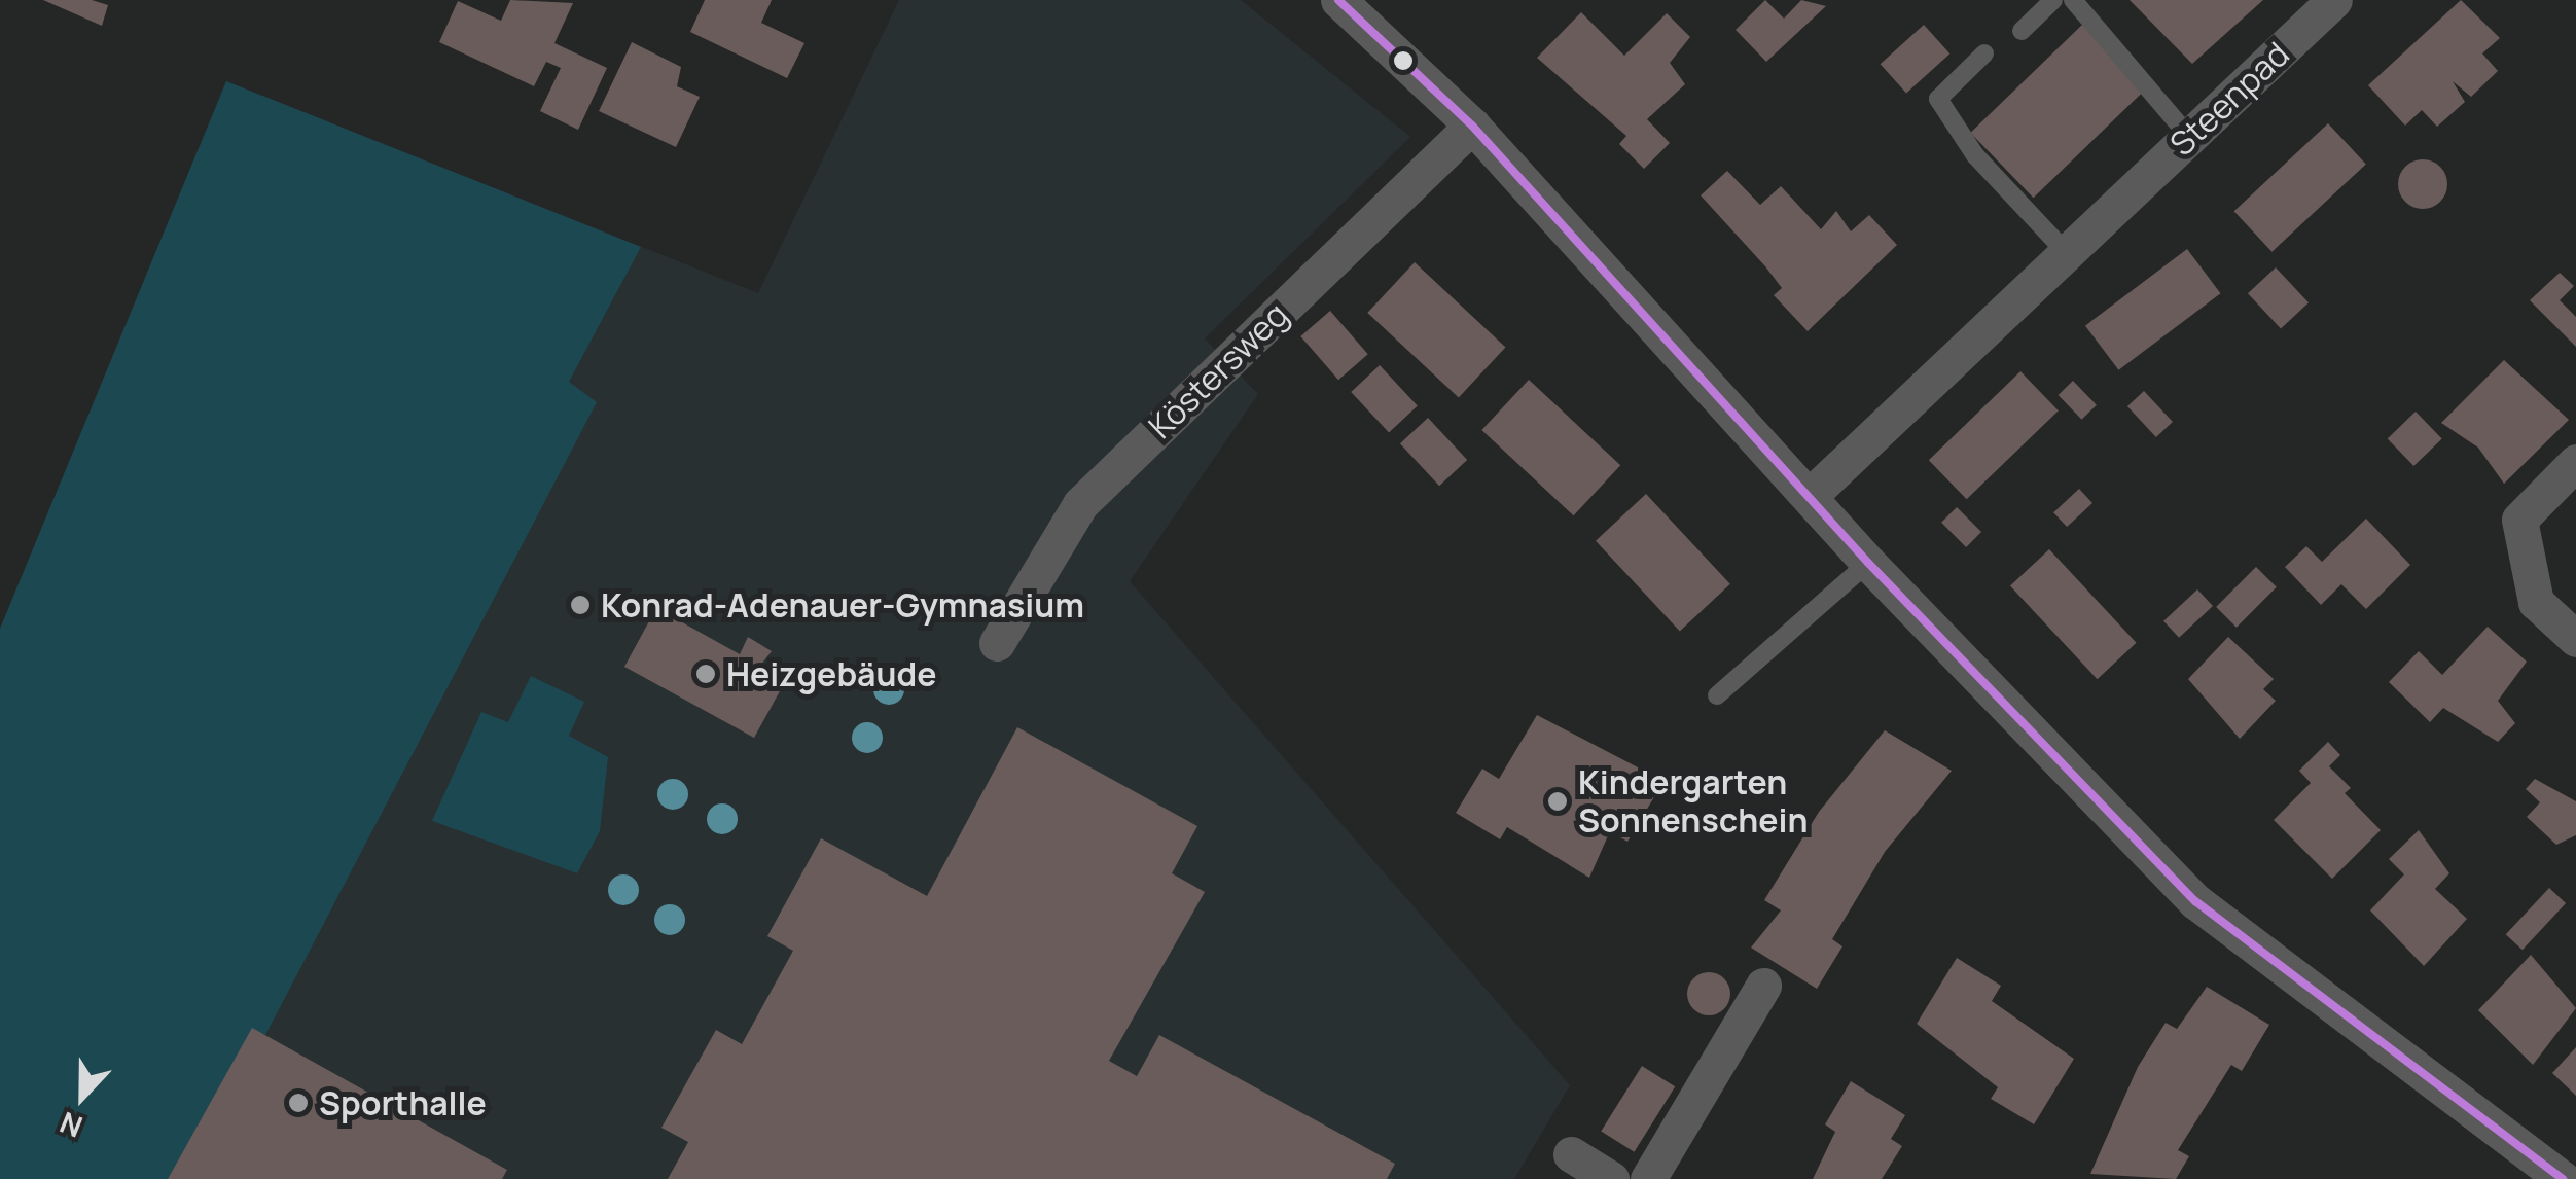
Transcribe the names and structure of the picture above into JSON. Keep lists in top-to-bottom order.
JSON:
{
  "streets": {
    "street": ["Steenpad", "Köstersweg"]
  },
  "places": [
    "Konrad-Adenauer-Gymnasium",
    "Heizgebäude",
    "Kindergarten Sonnenschein",
    "Sporthalle"
  ],
  "north": "bottom"
}
